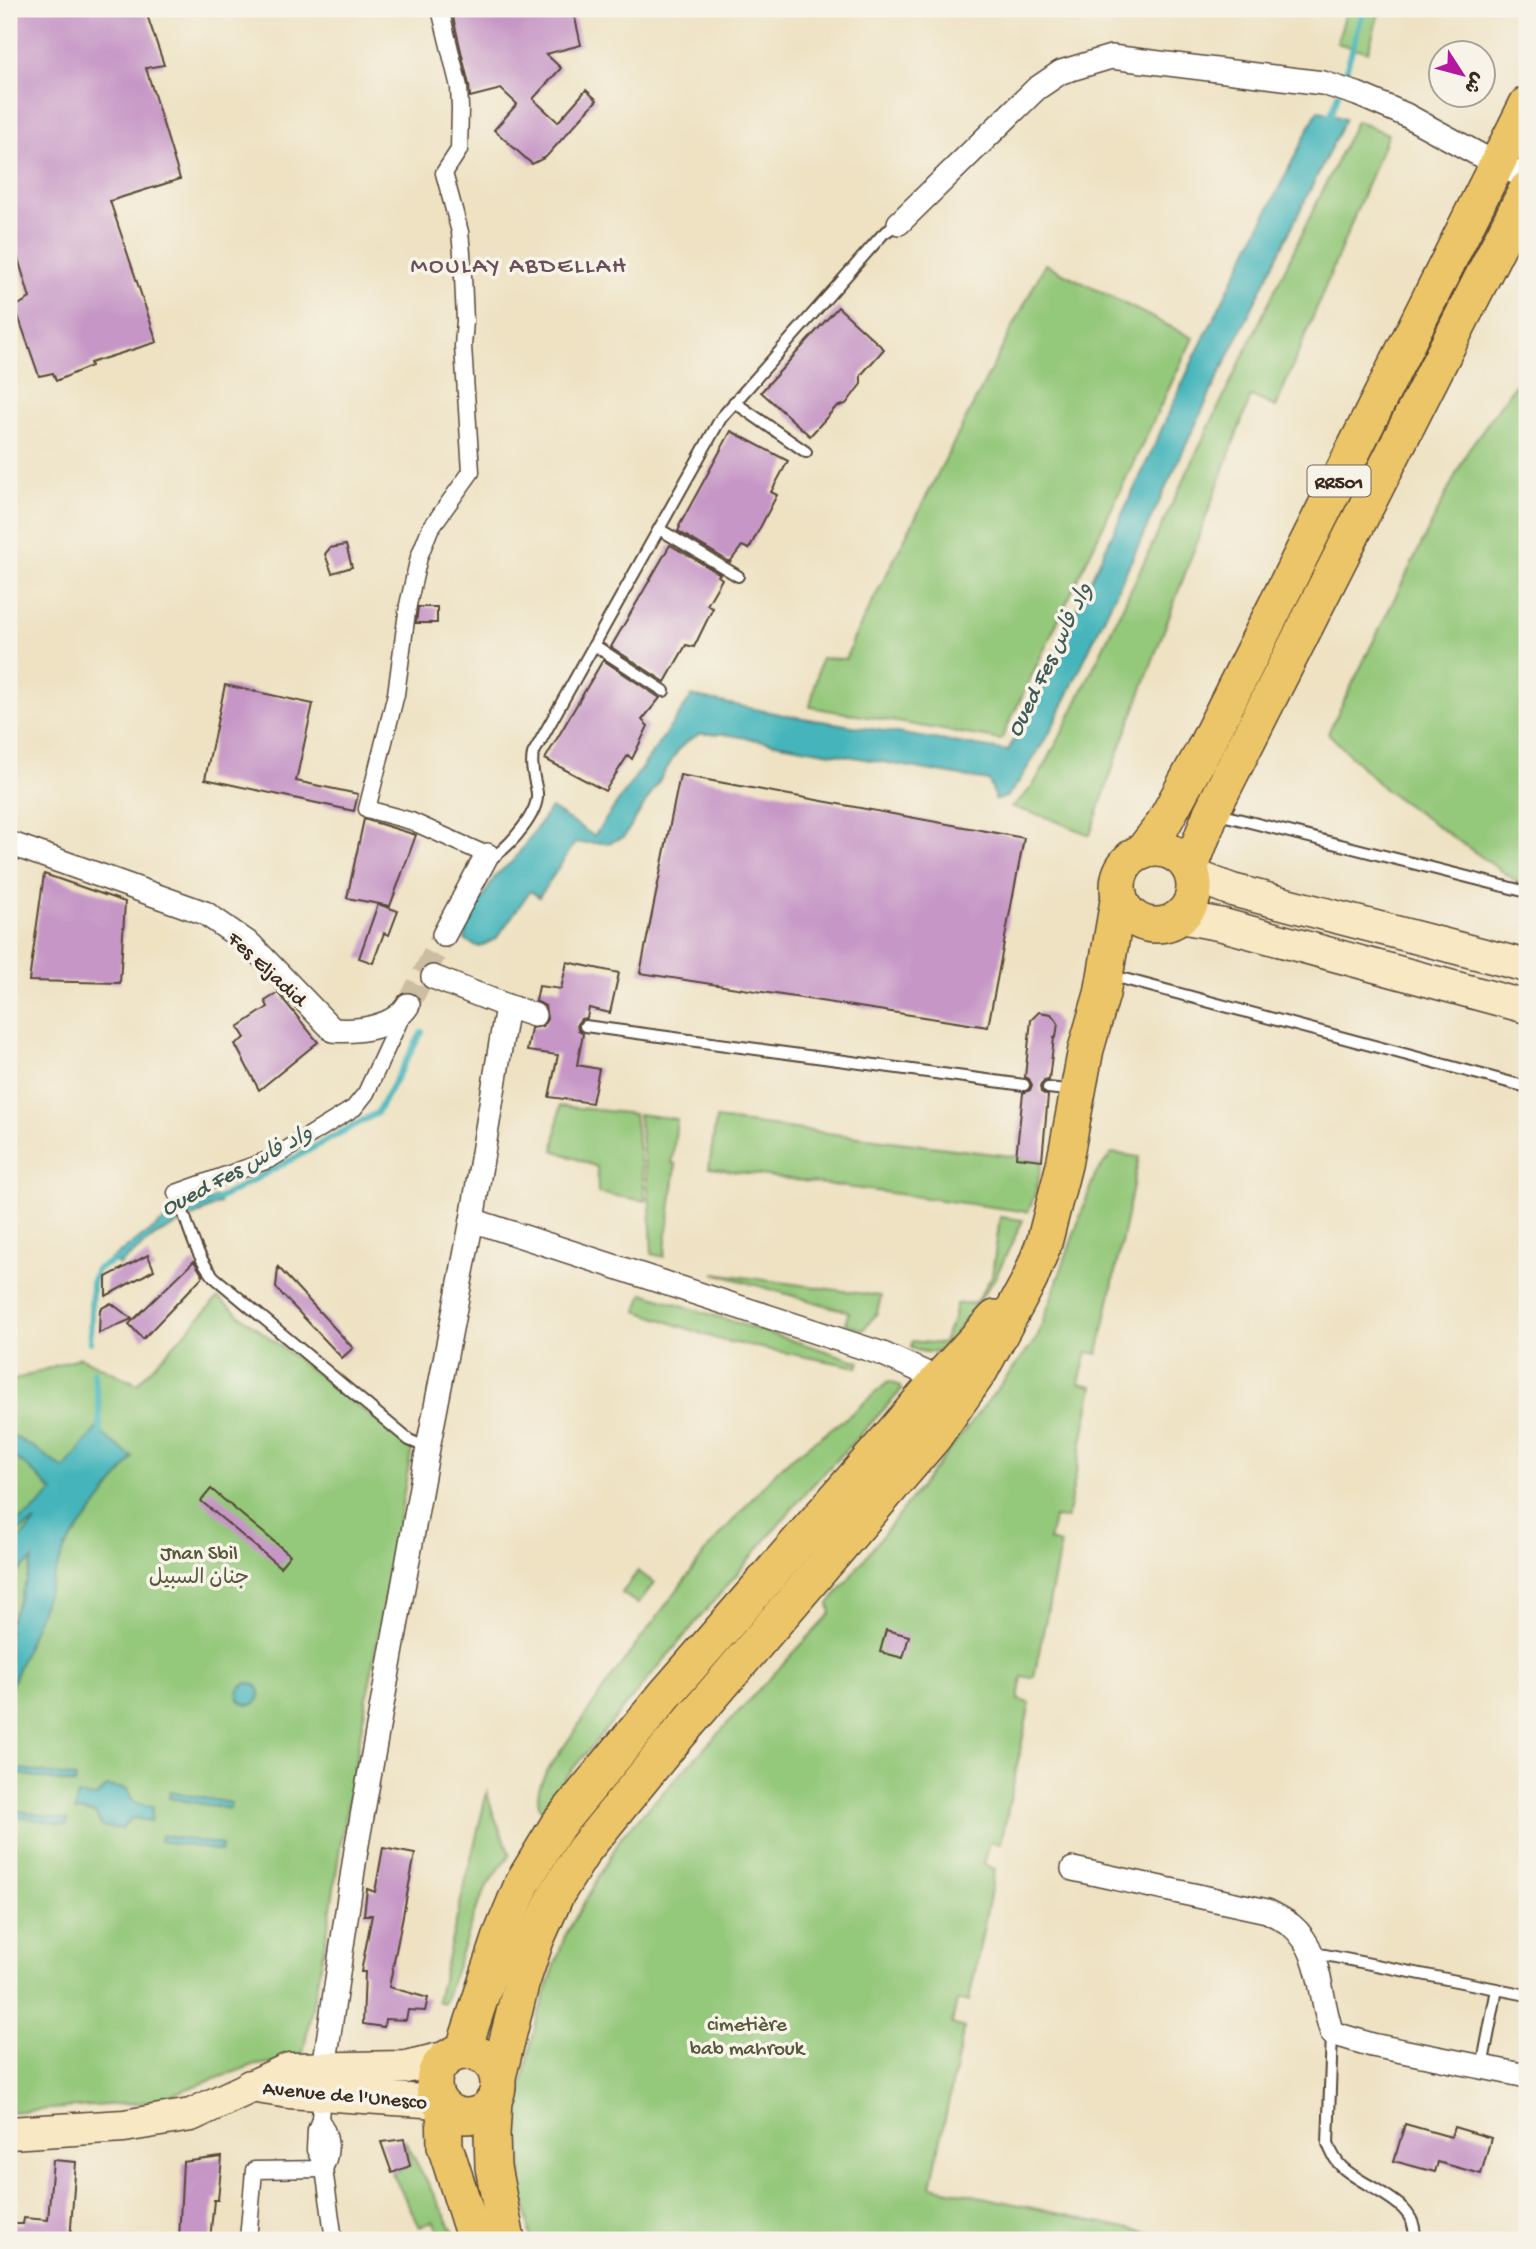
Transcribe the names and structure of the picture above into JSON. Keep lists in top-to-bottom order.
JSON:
{
  "streets": {
    "main road": ["RR501", "Avenue de l'Unesco"],
    "street": ["Fes Eljadid"]
  },
  "districts": ["MOULAY ABDELLAH"],
  "water": ["Oued Fes واد فاس"],
  "parks": ["Jnan Sbil جنان السبيل", "cimetière bab mahrouk"],
  "north": "bottom right"
}
